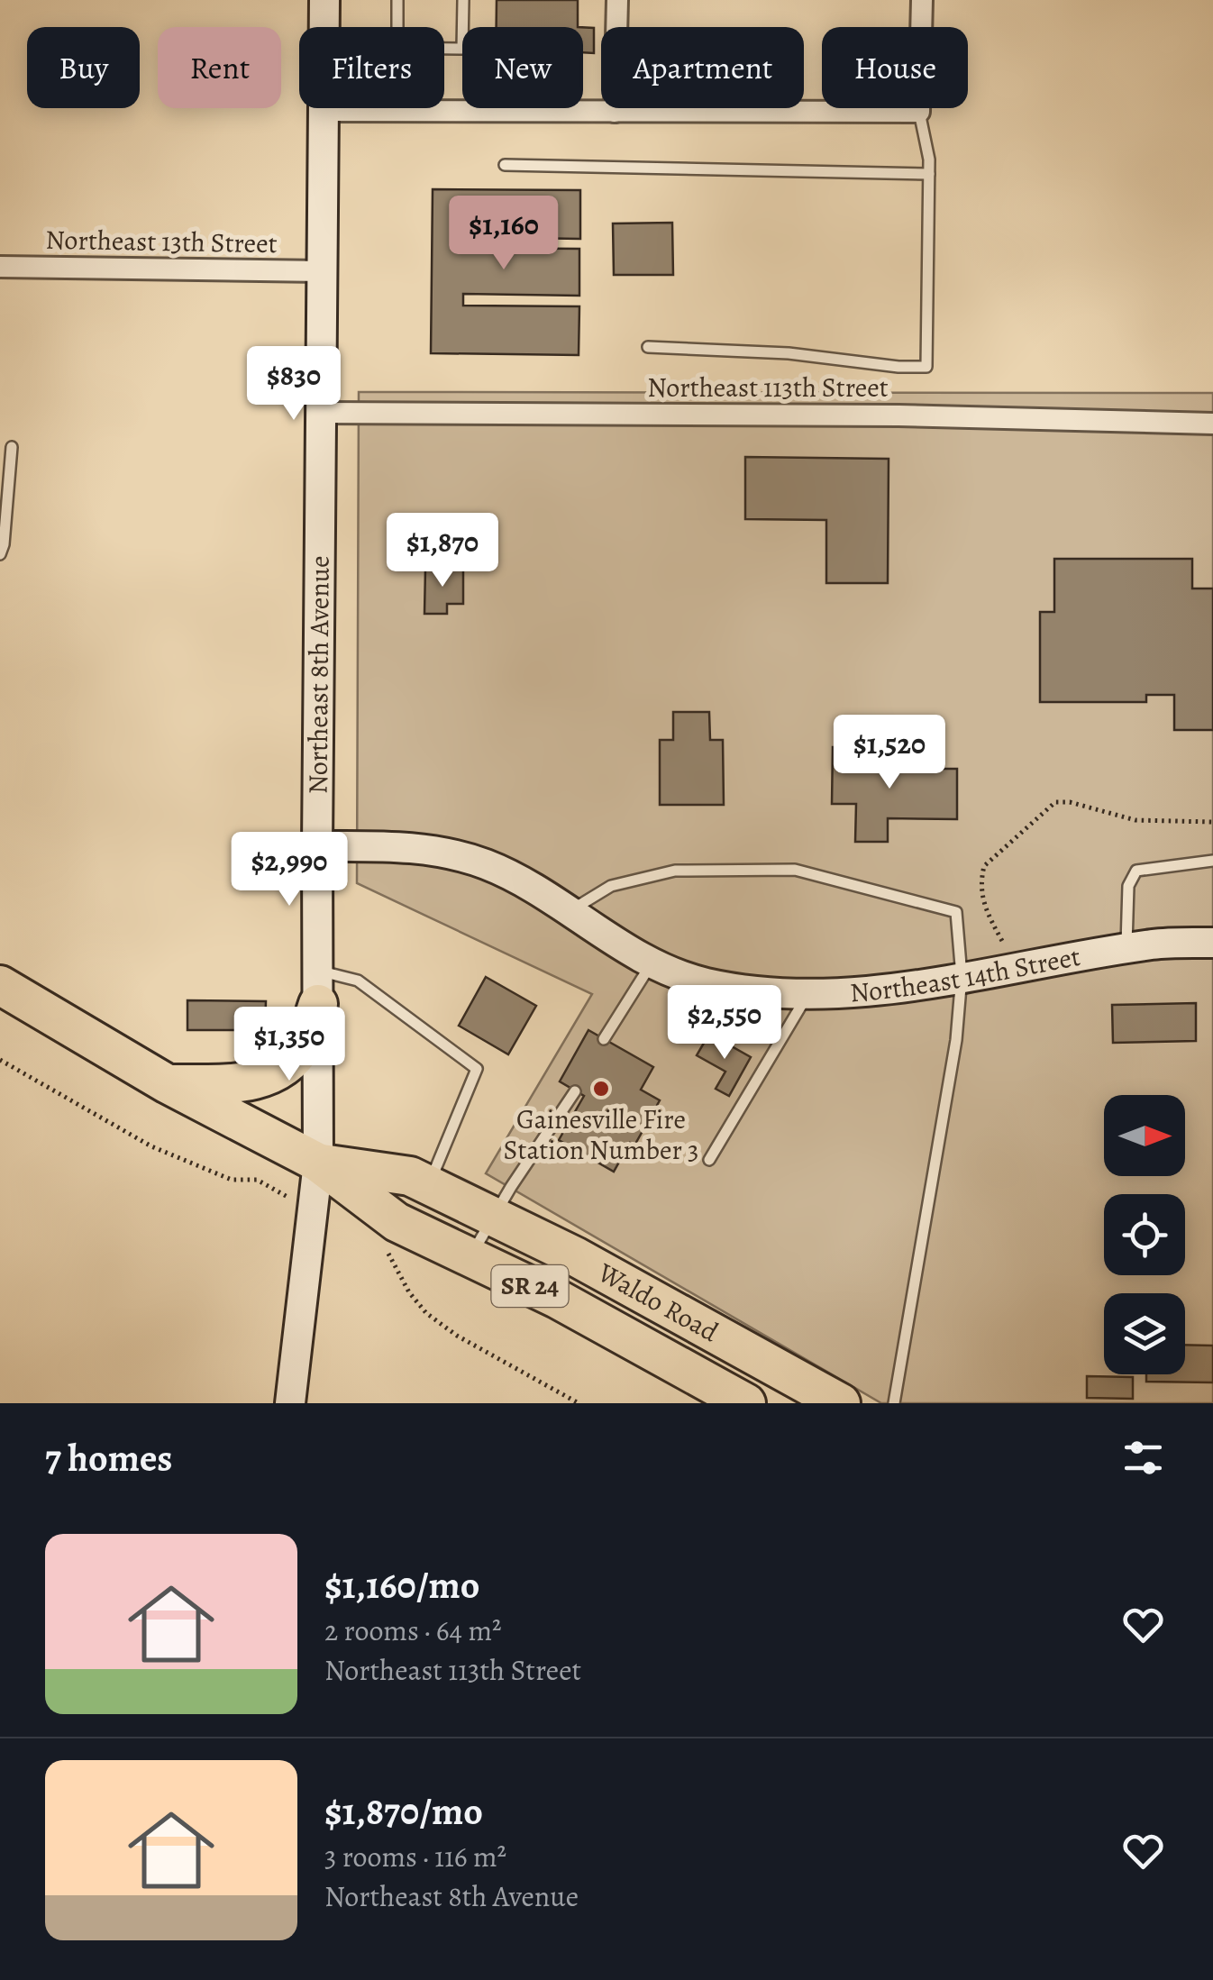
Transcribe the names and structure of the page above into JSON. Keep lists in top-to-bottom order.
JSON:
{
  "streets": {
    "highway": ["SR 24", "Waldo Road"],
    "street": [
      "Northeast 13th Street",
      "Northeast 113th Street",
      "Northeast 8th Avenue",
      "Northeast 14th Street"
    ]
  },
  "crossings": [
    ["Northeast 13th Street", "Northeast 8th Avenue"],
    ["Northeast 113th Street", "Northeast 8th Avenue"],
    ["Northeast 8th Avenue", "Northeast 14th Street"],
    ["Northeast 8th Avenue", "Waldo Road"]
  ],
  "places": ["Gainesville Fire Station Number 3"],
  "north": "right",
  "page": {
    "chip": [
      "Buy",
      "Rent",
      "Filters",
      "New",
      "Apartment",
      "House"
    ],
    "price": [
      "$1,160",
      "$830",
      "$1,870",
      "$1,520",
      "$2,990",
      "$2,550",
      "$1,350"
    ],
    "heading": "7 homes",
    "list": [
      {
        "name": "$1,160/mo",
        "note": "2 rooms · 64 m² · Northeast 113th Street"
      },
      {
        "name": "$1,870/mo",
        "note": "3 rooms · 116 m² · Northeast 8th Avenue"
      }
    ]
  }
}
